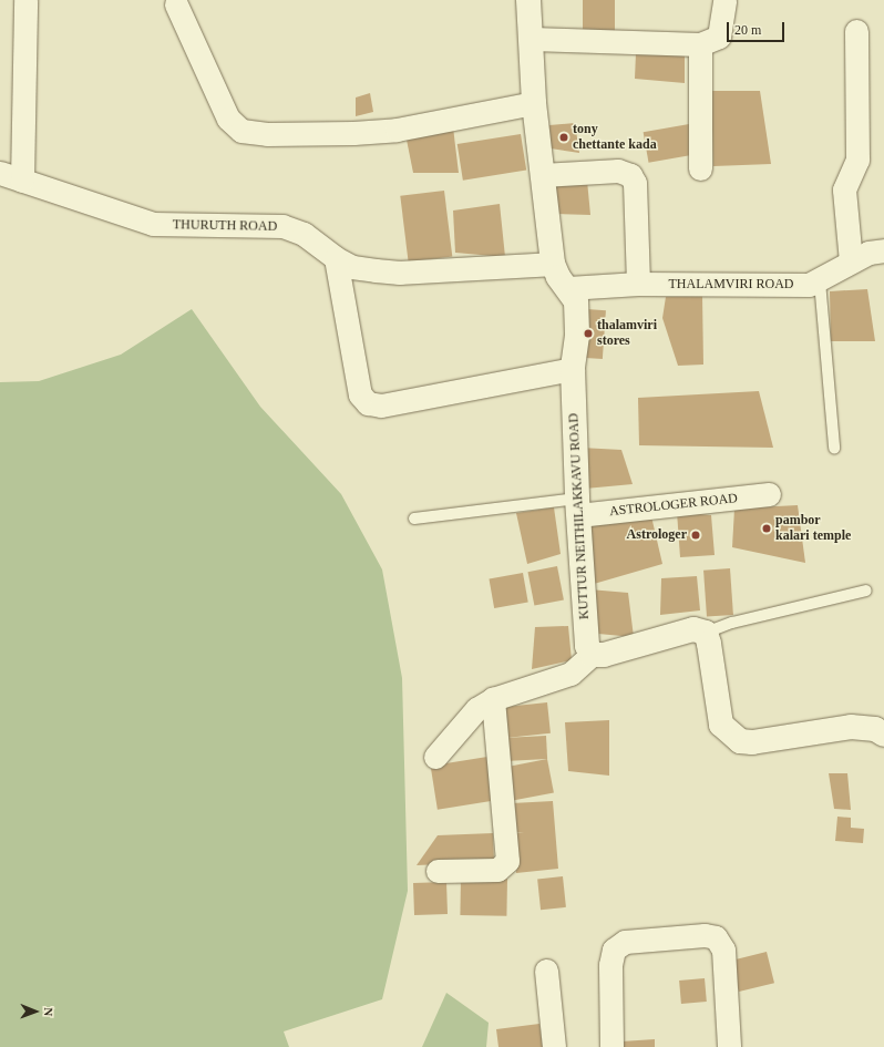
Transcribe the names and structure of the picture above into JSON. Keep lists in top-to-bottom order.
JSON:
{
  "streets": {
    "street": [
      "THURUTH ROAD",
      "THALAMVIRI ROAD",
      "ASTROLOGER ROAD",
      "KUTTUR NEITHILAKKAVU ROAD"
    ]
  },
  "crossings": [
    ["THURUTH ROAD", "KUTTUR NEITHILAKKAVU ROAD"],
    ["THALAMVIRI ROAD", "KUTTUR NEITHILAKKAVU ROAD"],
    ["ASTROLOGER ROAD", "KUTTUR NEITHILAKKAVU ROAD"]
  ],
  "places": [
    "tony chettante kada",
    "thalamviri stores",
    "pambor kalari temple",
    "Astrologer"
  ],
  "scale_bar": "20 m",
  "north": "right"
}
